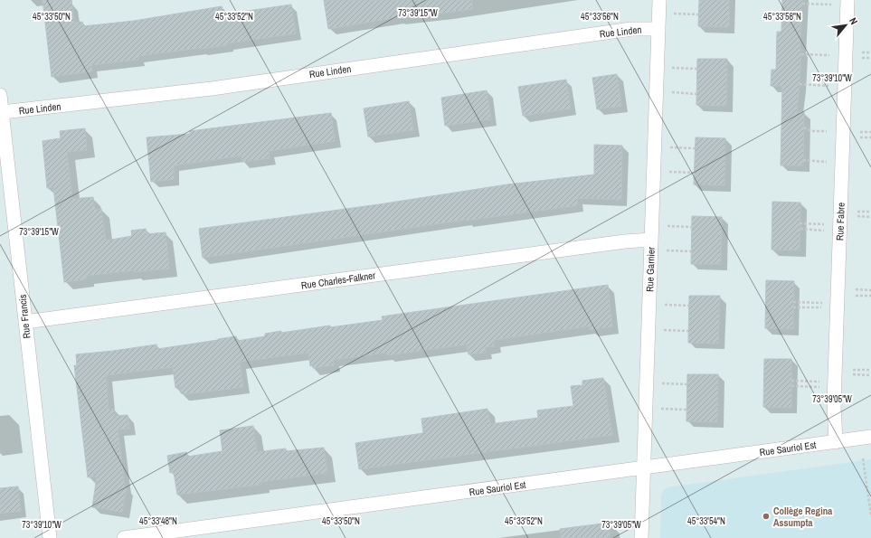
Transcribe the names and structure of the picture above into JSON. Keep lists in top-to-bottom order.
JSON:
{
  "streets": {
    "street": [
      "Rue Linden",
      "Rue Fabre",
      "Rue Garnier",
      "Rue Charles-Falkner",
      "Rue Francis",
      "Rue Sauriol Est"
    ]
  },
  "crossings": [
    ["Rue Linden", "Rue Garnier"],
    ["Rue Linden", "Rue Francis"],
    ["Rue Fabre", "Rue Sauriol Est"],
    ["Rue Garnier", "Rue Charles-Falkner"],
    ["Rue Garnier", "Rue Sauriol Est"],
    ["Rue Charles-Falkner", "Rue Francis"]
  ],
  "places": ["Collège Regina Assumpta"],
  "north": "top right",
  "coordinates": [
    "73°39'15\"W",
    "45°33'50\"N",
    "45°33'52\"N",
    "45°33'56\"N",
    "45°33'58\"N",
    "73°39'10\"W",
    "73°39'05\"W",
    "45°33'48\"N",
    "45°33'54\"N"
  ]
}
